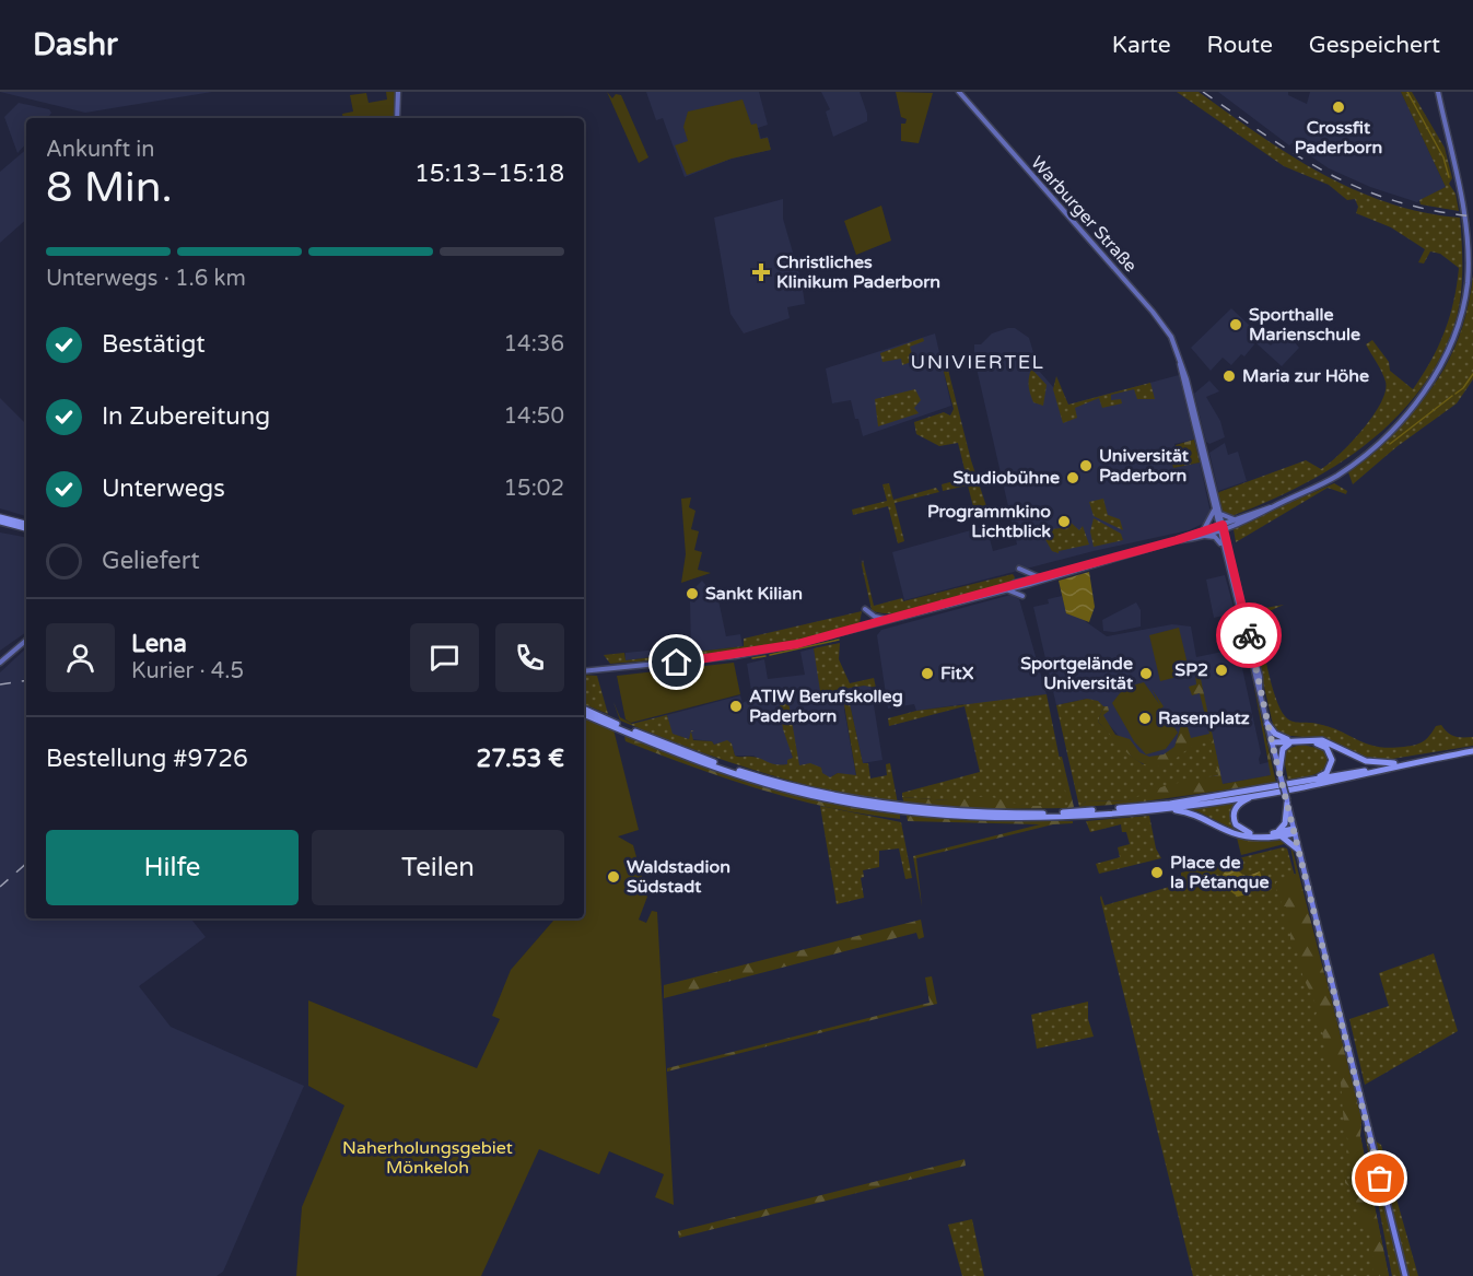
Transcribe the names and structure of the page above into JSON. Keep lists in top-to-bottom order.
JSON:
{
  "streets": {
    "main road": ["Warburger Straße"]
  },
  "districts": ["UNIVIERTEL"],
  "parks": ["Naherholungsgebiet Mönkeloh"],
  "places": {
    "other": [
      "Crossfit Paderborn",
      "Sporthalle Marienschule",
      "Maria zur Höhe",
      "Universität Paderborn",
      "Studiobühne",
      "Programmkino Lichtblick",
      "Sankt Kilian",
      "SP2",
      "FitX",
      "Sportgelände Universität",
      "ATIW Berufskolleg Paderborn",
      "Rasenplatz",
      "Place de la Pétanque",
      "Waldstadion Südstadt"
    ],
    "health": ["Christliches Klinikum Paderborn"]
  },
  "page": {
    "header": "Dashr",
    "nav": ["Karte", "Route", "Gespeichert"],
    "heading": ["8 Min.", "Ankunft in", "15:13–15:18"],
    "panel": [
      "Lena",
      "Kurier · 4.5",
      "Bestellung #9726",
      "27.53 €"
    ],
    "bar": "Unterwegs · 1.6 km",
    "list": [
      ["Bestätigt", "14:36"],
      ["In Zubereitung", "14:50"],
      ["Unterwegs", "15:02"],
      "Geliefert"
    ],
    "buttons": ["Hilfe", "Teilen"]
  }
}
